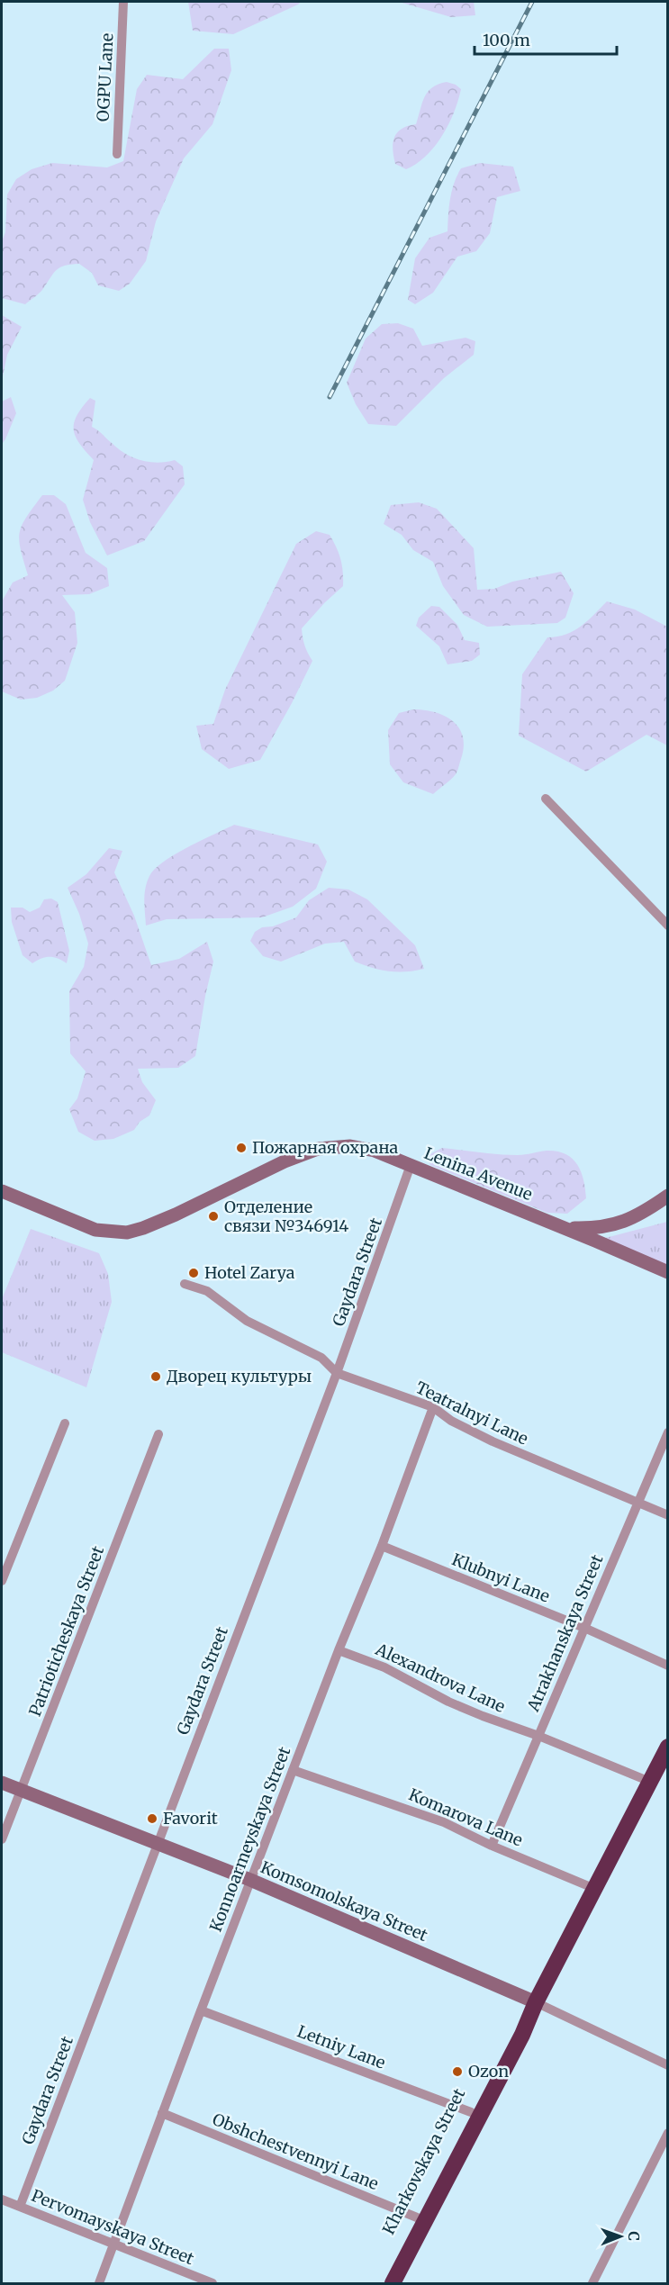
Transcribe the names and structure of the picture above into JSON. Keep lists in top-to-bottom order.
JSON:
{
  "streets": {
    "highway": ["Kharkovskaya Street"],
    "main road": ["Lenina Avenue", "Komsomolskaya Street"],
    "street": [
      "OGPU Lane",
      "Gaydara Street",
      "Teatralnyi Lane",
      "Klubnyi Lane",
      "Patrioticheskaya Street",
      "Atrakhanskaya Street",
      "Alexandrova Lane",
      "Komarova Lane",
      "Konnoarmeyskaya Street",
      "Letniy Lane",
      "Obshchestvennyi Lane",
      "Pervomayskaya Street"
    ]
  },
  "crossings": [
    ["Lenina Avenue", "Gaydara Street"],
    ["Gaydara Street", "Teatralnyi Lane"],
    ["Gaydara Street", "Komsomolskaya Street"],
    ["Gaydara Street", "Pervomayskaya Street"],
    ["Teatralnyi Lane", "Atrakhanskaya Street"],
    ["Teatralnyi Lane", "Konnoarmeyskaya Street"],
    ["Klubnyi Lane", "Atrakhanskaya Street"],
    ["Klubnyi Lane", "Konnoarmeyskaya Street"],
    ["Patrioticheskaya Street", "Komsomolskaya Street"],
    ["Atrakhanskaya Street", "Alexandrova Lane"],
    ["Atrakhanskaya Street", "Komarova Lane"],
    ["Alexandrova Lane", "Konnoarmeyskaya Street"],
    ["Alexandrova Lane", "Kharkovskaya Street"],
    ["Komarova Lane", "Konnoarmeyskaya Street"],
    ["Komarova Lane", "Kharkovskaya Street"],
    ["Konnoarmeyskaya Street", "Komsomolskaya Street"],
    ["Konnoarmeyskaya Street", "Letniy Lane"],
    ["Konnoarmeyskaya Street", "Obshchestvennyi Lane"],
    ["Konnoarmeyskaya Street", "Pervomayskaya Street"],
    ["Komsomolskaya Street", "Kharkovskaya Street"],
    ["Letniy Lane", "Kharkovskaya Street"],
    ["Obshchestvennyi Lane", "Kharkovskaya Street"]
  ],
  "places": [
    "Пожарная охрана",
    "Отделение связи №346914",
    "Hotel Zarya",
    "Дворец культуры",
    "Favorit",
    "Ozon"
  ],
  "scale_bar": "100 m",
  "north": "right"
}
